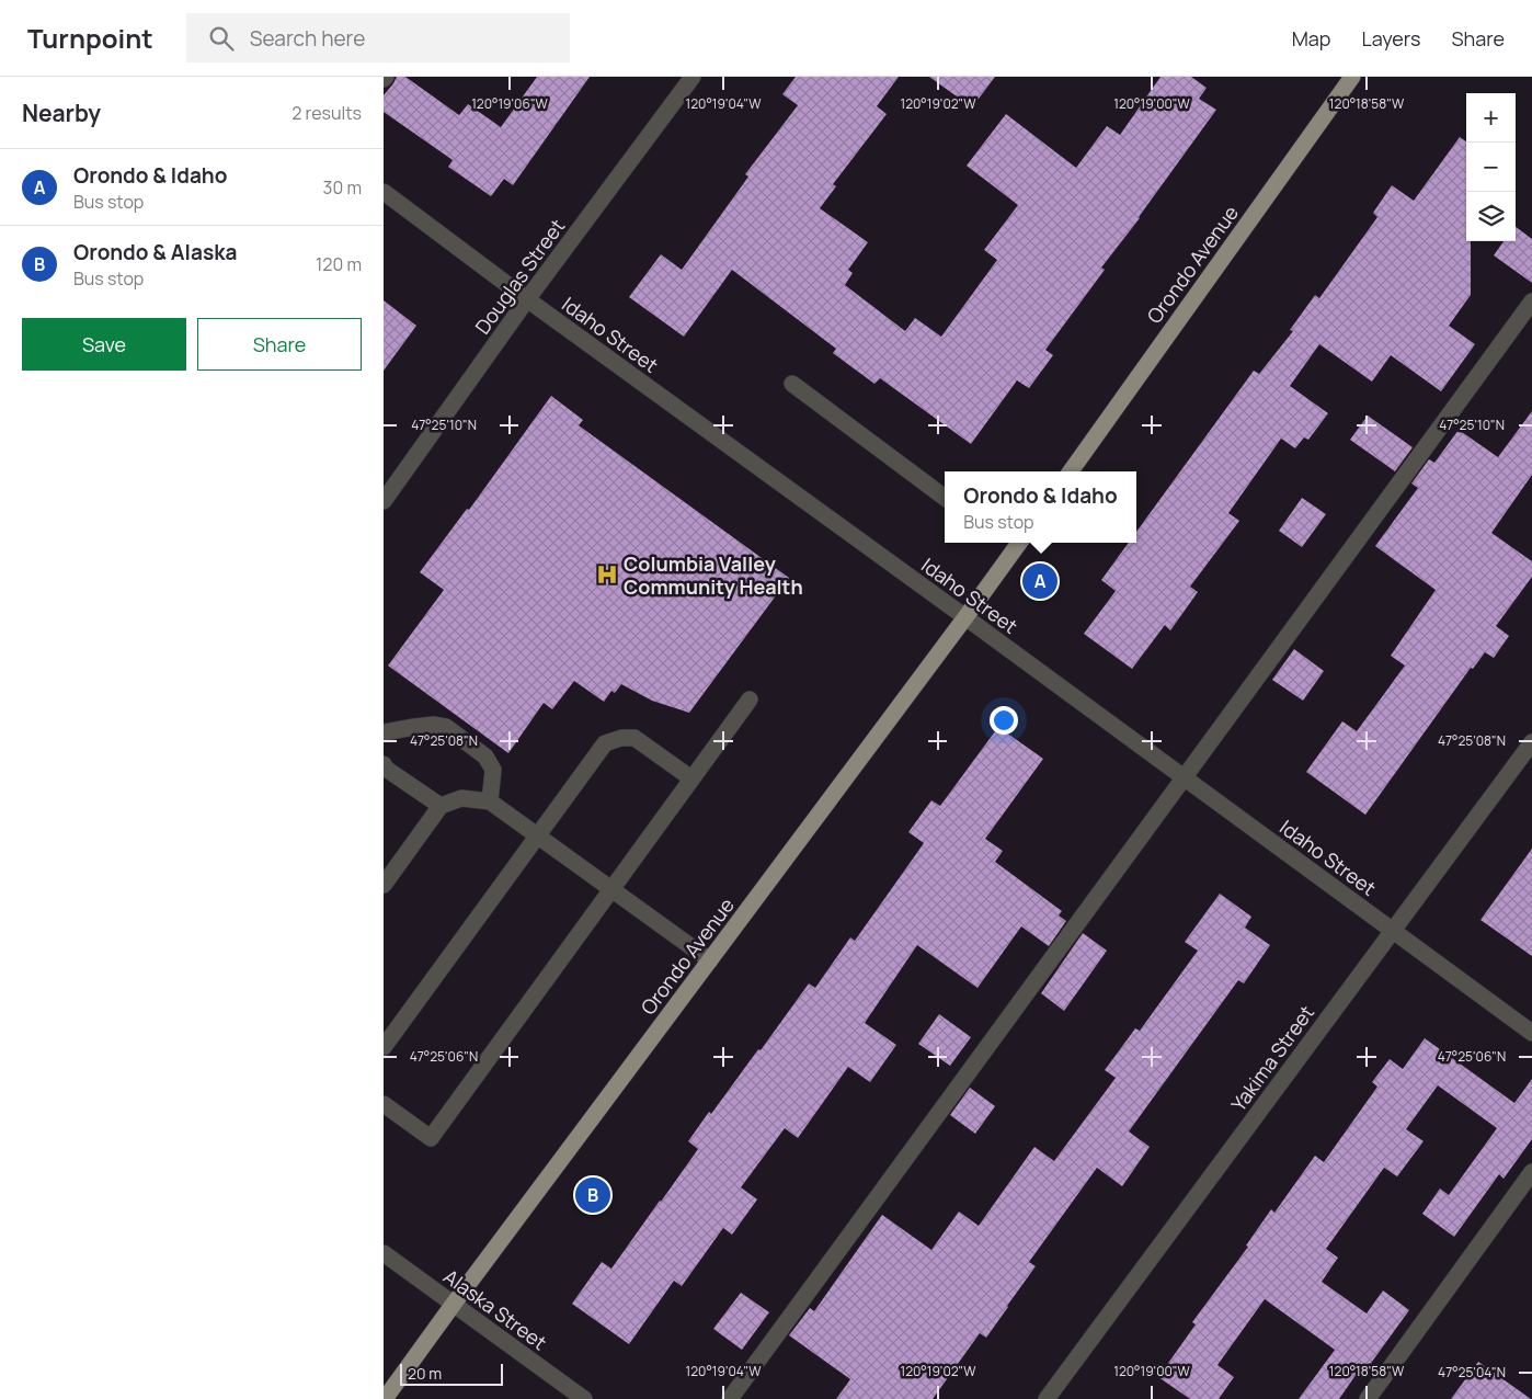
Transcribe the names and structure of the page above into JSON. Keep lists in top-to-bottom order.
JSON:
{
  "streets": {
    "main road": ["Orondo Avenue"],
    "street": [
      "Douglas Street",
      "Idaho Street",
      "Yakima Street",
      "Alaska Street"
    ]
  },
  "crossings": [
    ["Orondo Avenue", "Idaho Street"],
    ["Orondo Avenue", "Alaska Street"],
    ["Douglas Street", "Idaho Street"],
    ["Idaho Street", "Yakima Street"]
  ],
  "places": {
    "hospital": ["Columbia Valley Community Health"]
  },
  "scale_bar": "20 m",
  "page": {
    "header": "Turnpoint",
    "search": "Search here",
    "nav": ["Map", "Layers", "Share"],
    "heading": ["Nearby", "2 results"],
    "map_buttons": ["+", "−"],
    "list": [
      {
        "mark": "A",
        "name": "Orondo & Idaho",
        "note": "Bus stop",
        "value": "30 m"
      },
      {
        "mark": "B",
        "name": "Orondo & Alaska",
        "note": "Bus stop",
        "value": "120 m"
      }
    ],
    "buttons": ["Save", "Share"],
    "popup": ["Orondo & Idaho", "Bus stop"],
    "pins": ["A", "B"],
    "scale": "20 m"
  },
  "coordinates": [
    "120°19'06\"W",
    "120°19'04\"W",
    "120°19'02\"W",
    "120°19'00\"W",
    "120°18'58\"W",
    "47°25'10\"N",
    "47°25'08\"N",
    "47°25'06\"N",
    "47°25'04\"N"
  ]
}
